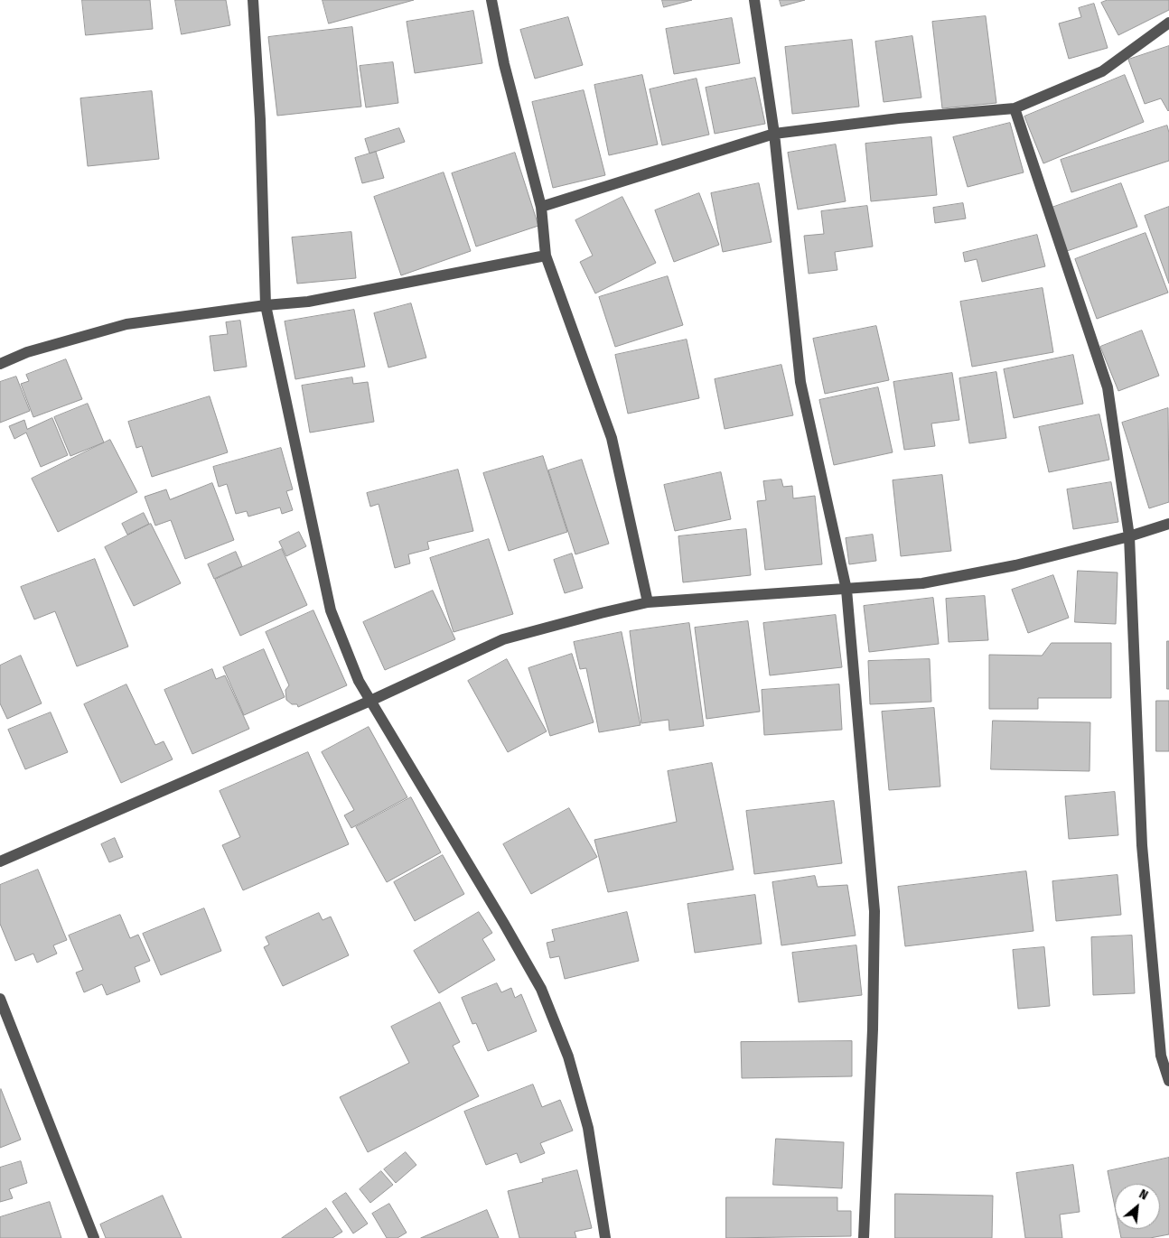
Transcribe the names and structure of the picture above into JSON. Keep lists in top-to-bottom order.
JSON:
{
  "north": "top right"
}
